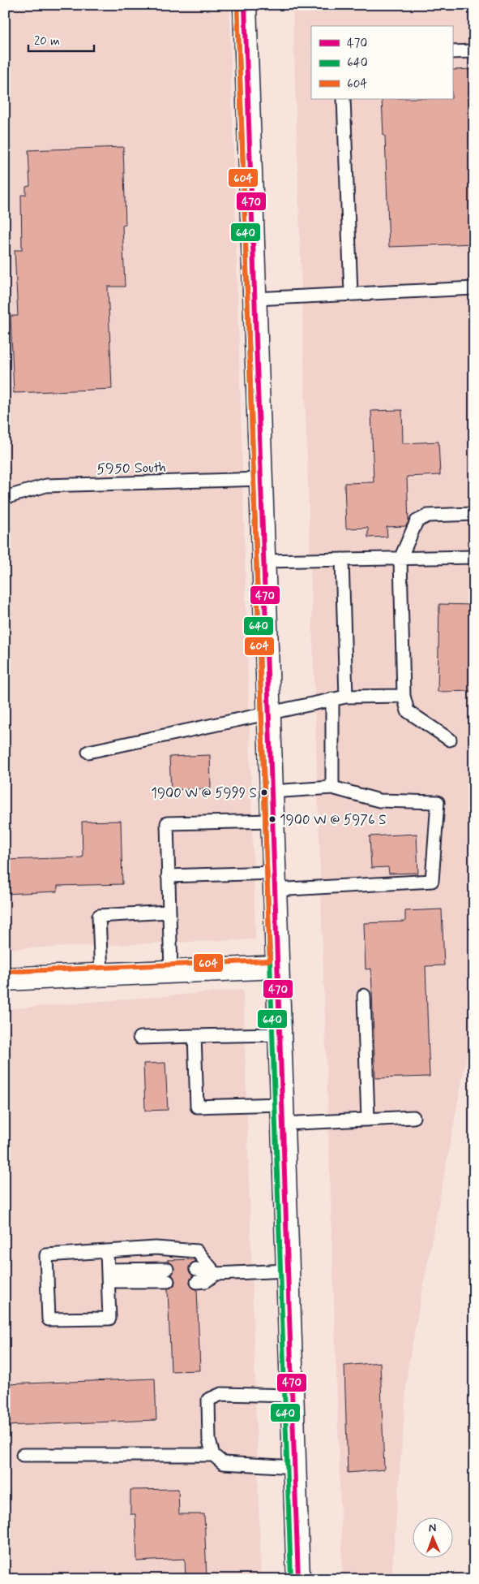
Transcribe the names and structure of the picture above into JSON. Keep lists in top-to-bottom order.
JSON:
{
  "streets": {
    "lane": ["5950 South"]
  },
  "places": ["1900 W @ 5999 S", "1900 W @ 5976 S"],
  "lines": ["transit line 470", "transit line 640", "transit line 604"],
  "legend": ["470", "640", "604"],
  "scale_bar": "20 m",
  "north": "top"
}
